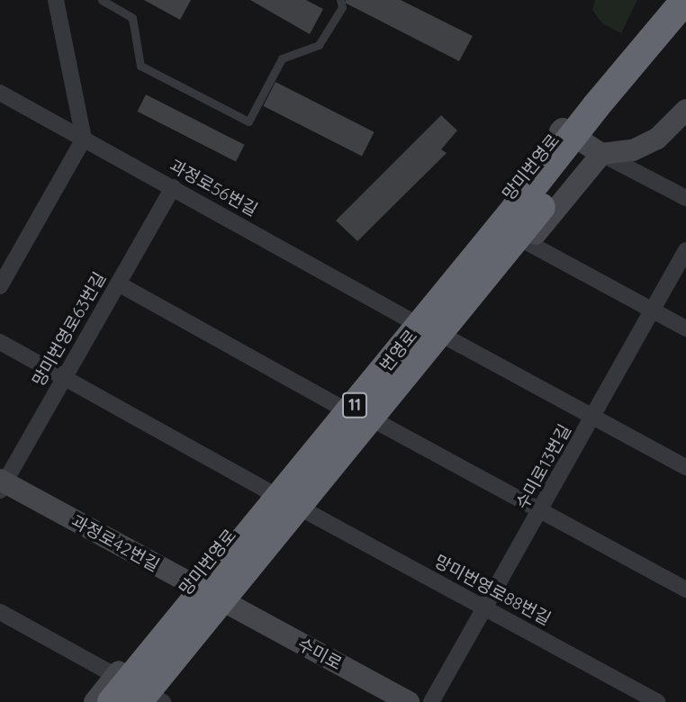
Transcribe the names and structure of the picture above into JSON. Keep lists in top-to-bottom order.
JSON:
{
  "streets": {
    "highway": ["번영로", "11"],
    "street": [
      "망미번영로",
      "과정로56번길",
      "망미번영로63번길",
      "수미로13번길",
      "과정로42번길",
      "망미번영로88번길",
      "수미로"
    ]
  },
  "crossings": [
    ["망미번영로", "과정로56번길"],
    ["망미번영로", "번영로"],
    ["망미번영로", "과정로42번길"],
    ["과정로56번길", "망미번영로63번길"],
    ["망미번영로63번길", "과정로42번길"],
    ["수미로13번길", "망미번영로88번길"],
    ["과정로42번길", "수미로"]
  ]
}
